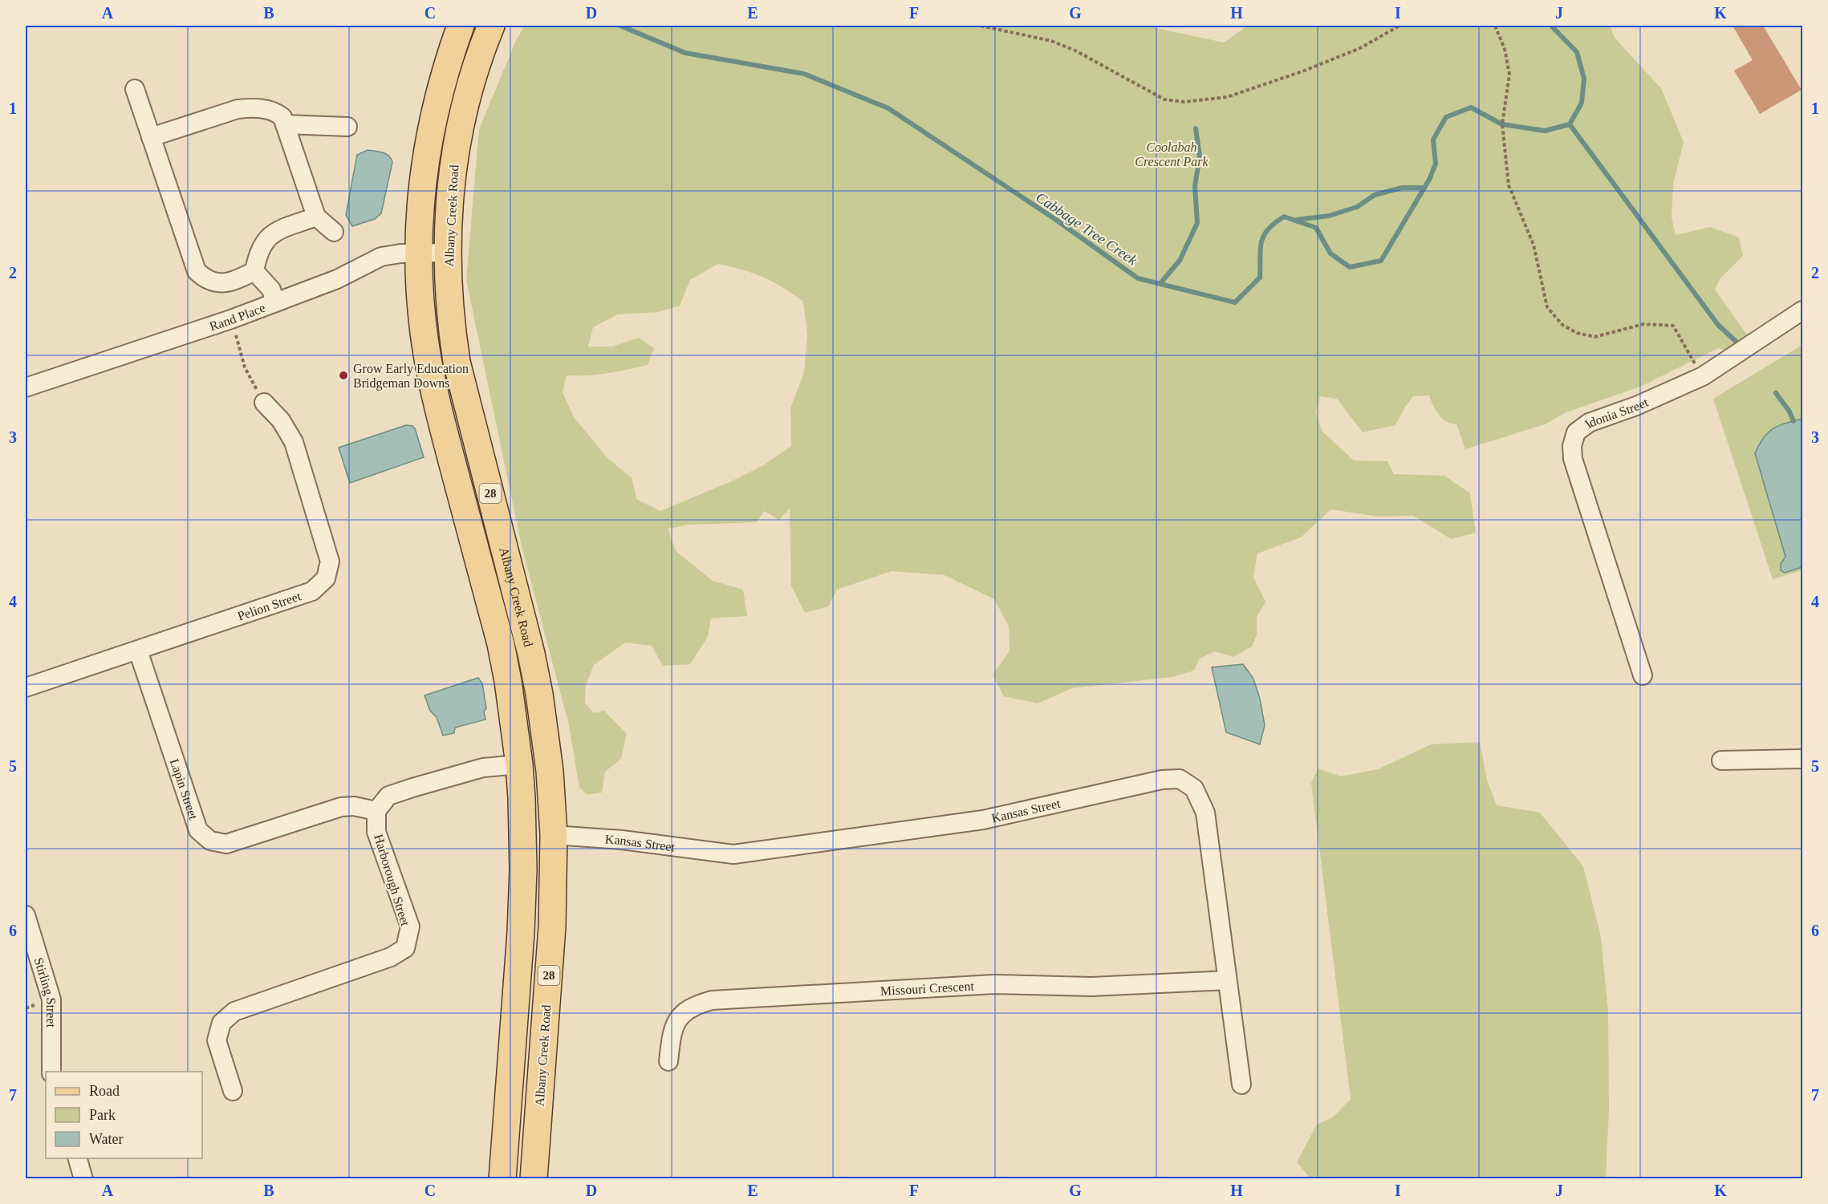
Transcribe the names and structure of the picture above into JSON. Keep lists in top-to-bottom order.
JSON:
{
  "streets": {
    "main road": ["Albany Creek Road", "28"],
    "street": [
      "Rand Place",
      "Idonia Street",
      "Pelion Street",
      "Lapin Street",
      "Kansas Street",
      "Harborough Street",
      "Missouri Crescent",
      "Stirling Street"
    ]
  },
  "crossings": [
    ["Albany Creek Road", "Rand Place"],
    ["Albany Creek Road", "Kansas Street"],
    ["Pelion Street", "Lapin Street"],
    ["Lapin Street", "Harborough Street"],
    ["Kansas Street", "Missouri Crescent"]
  ],
  "water": ["Cabbage Tree Creek"],
  "parks": ["Coolabah Crescent Park"],
  "places": ["Grow Early Education Bridgeman Downs"],
  "legend": ["Road", "Park", "Water"],
  "grid": {
    "columns": [
      "A",
      "B",
      "C",
      "D",
      "E",
      "F",
      "G",
      "H",
      "I",
      "J",
      "K"
    ],
    "rows": [
      "1",
      "2",
      "3",
      "4",
      "5",
      "6",
      "7"
    ]
  }
}
